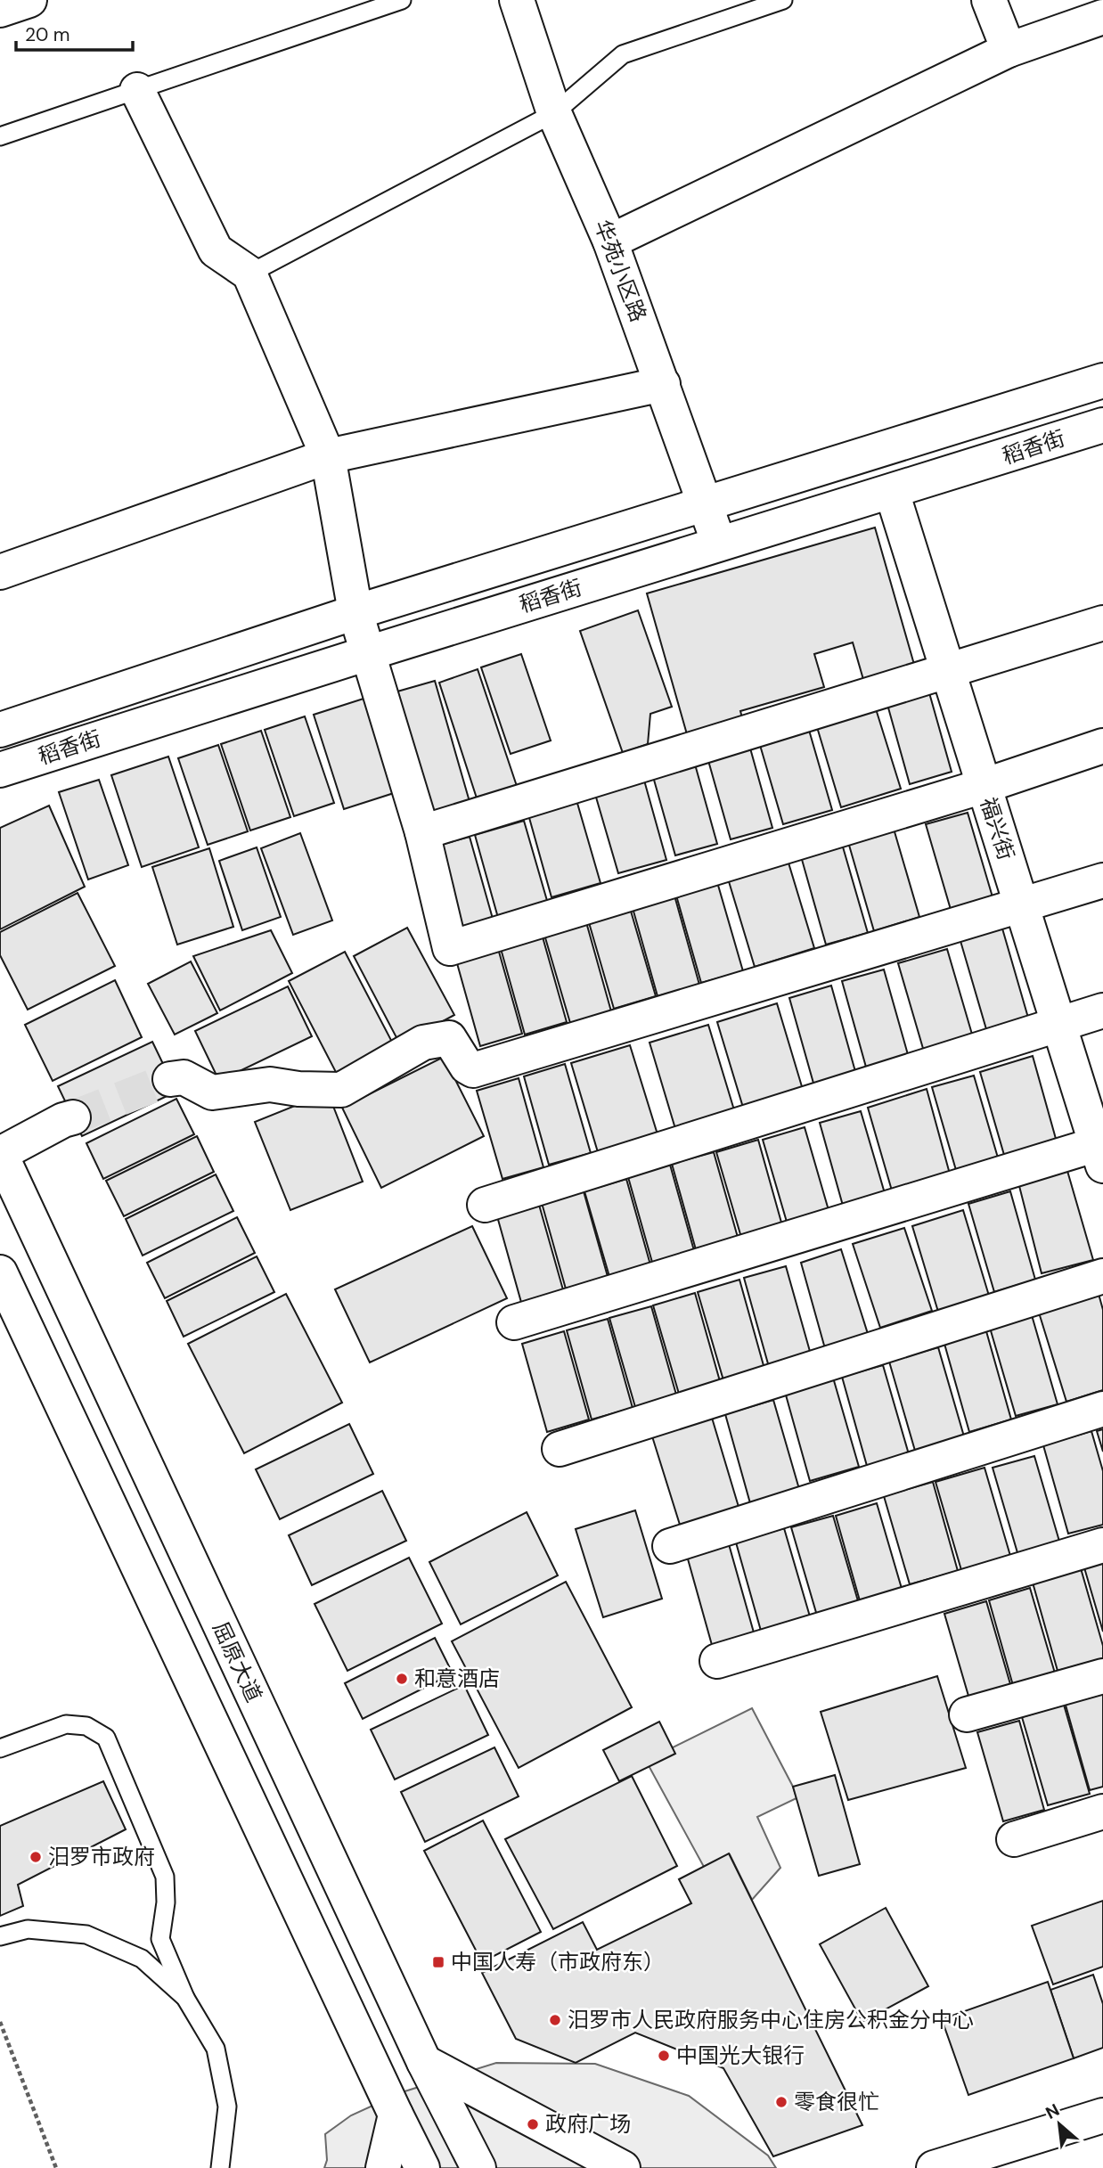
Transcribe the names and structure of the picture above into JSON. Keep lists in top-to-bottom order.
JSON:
{
  "streets": {
    "street": [
      "华苑小区路",
      "稻香街",
      "福兴街",
      "屈原大道"
    ]
  },
  "crossings": [
    ["华苑小区路", "稻香街"],
    ["稻香街", "福兴街"]
  ],
  "places": {
    "other": [
      "和意酒店",
      "汨罗市政府",
      "汨罗市人民政府服务中心住房公积金分中心",
      "中国光大银行",
      "零食很忙",
      "政府广场"
    ],
    "transit": ["中国人寿（市政府东）"]
  },
  "scale_bar": "20 m",
  "north": "top left"
}
